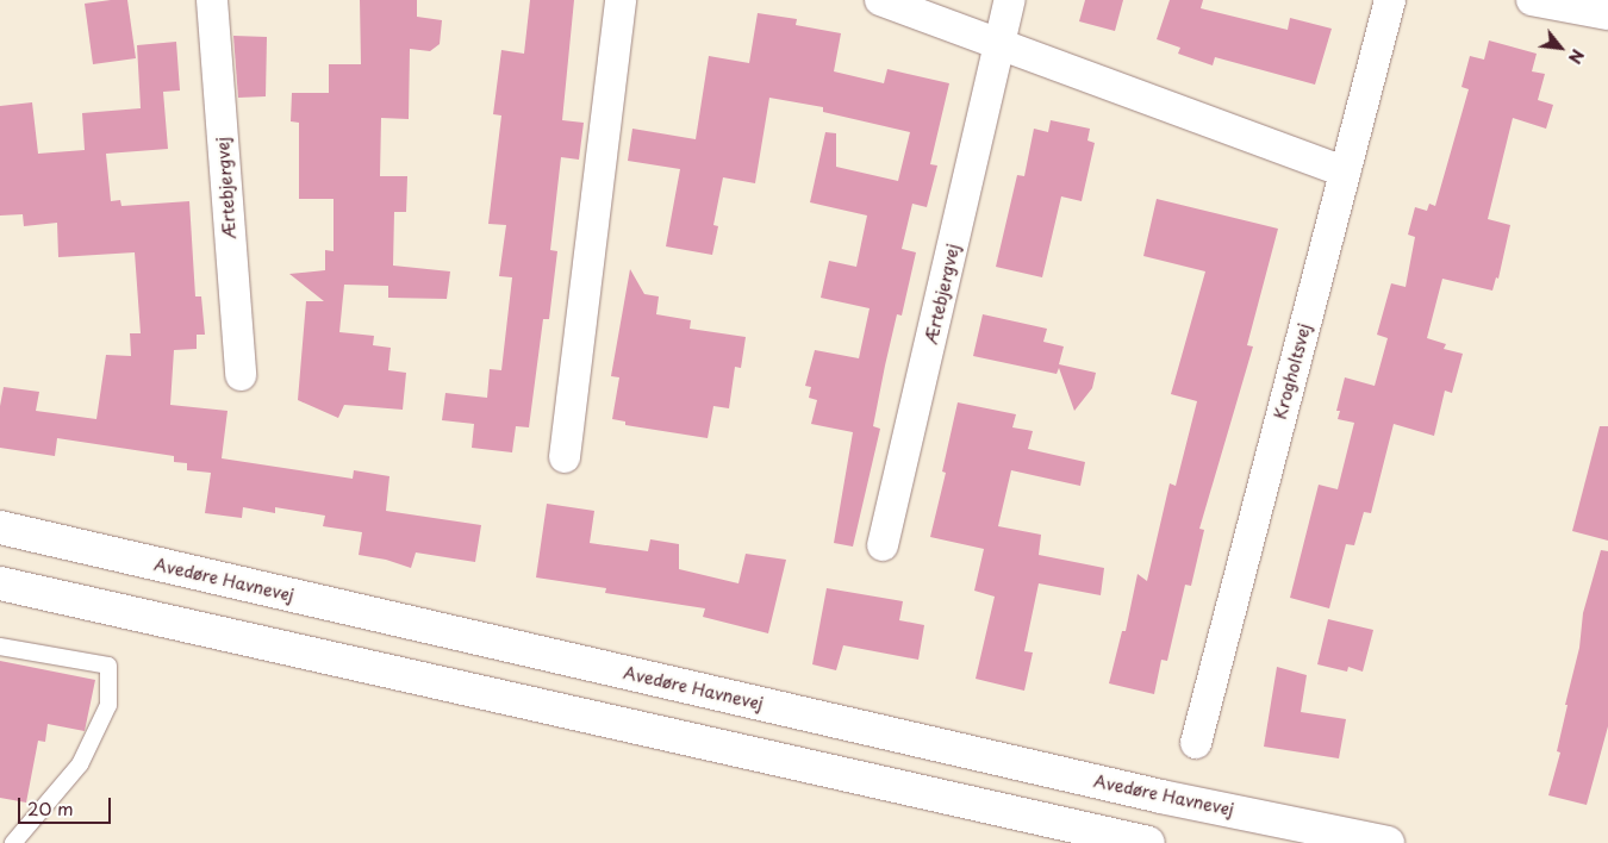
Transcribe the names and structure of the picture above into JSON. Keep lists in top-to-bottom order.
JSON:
{
  "streets": {
    "street": ["Ærtebjergvej", "Krogholtsvej", "Avedøre Havnevej"]
  },
  "scale_bar": "20 m",
  "north": "bottom right"
}
